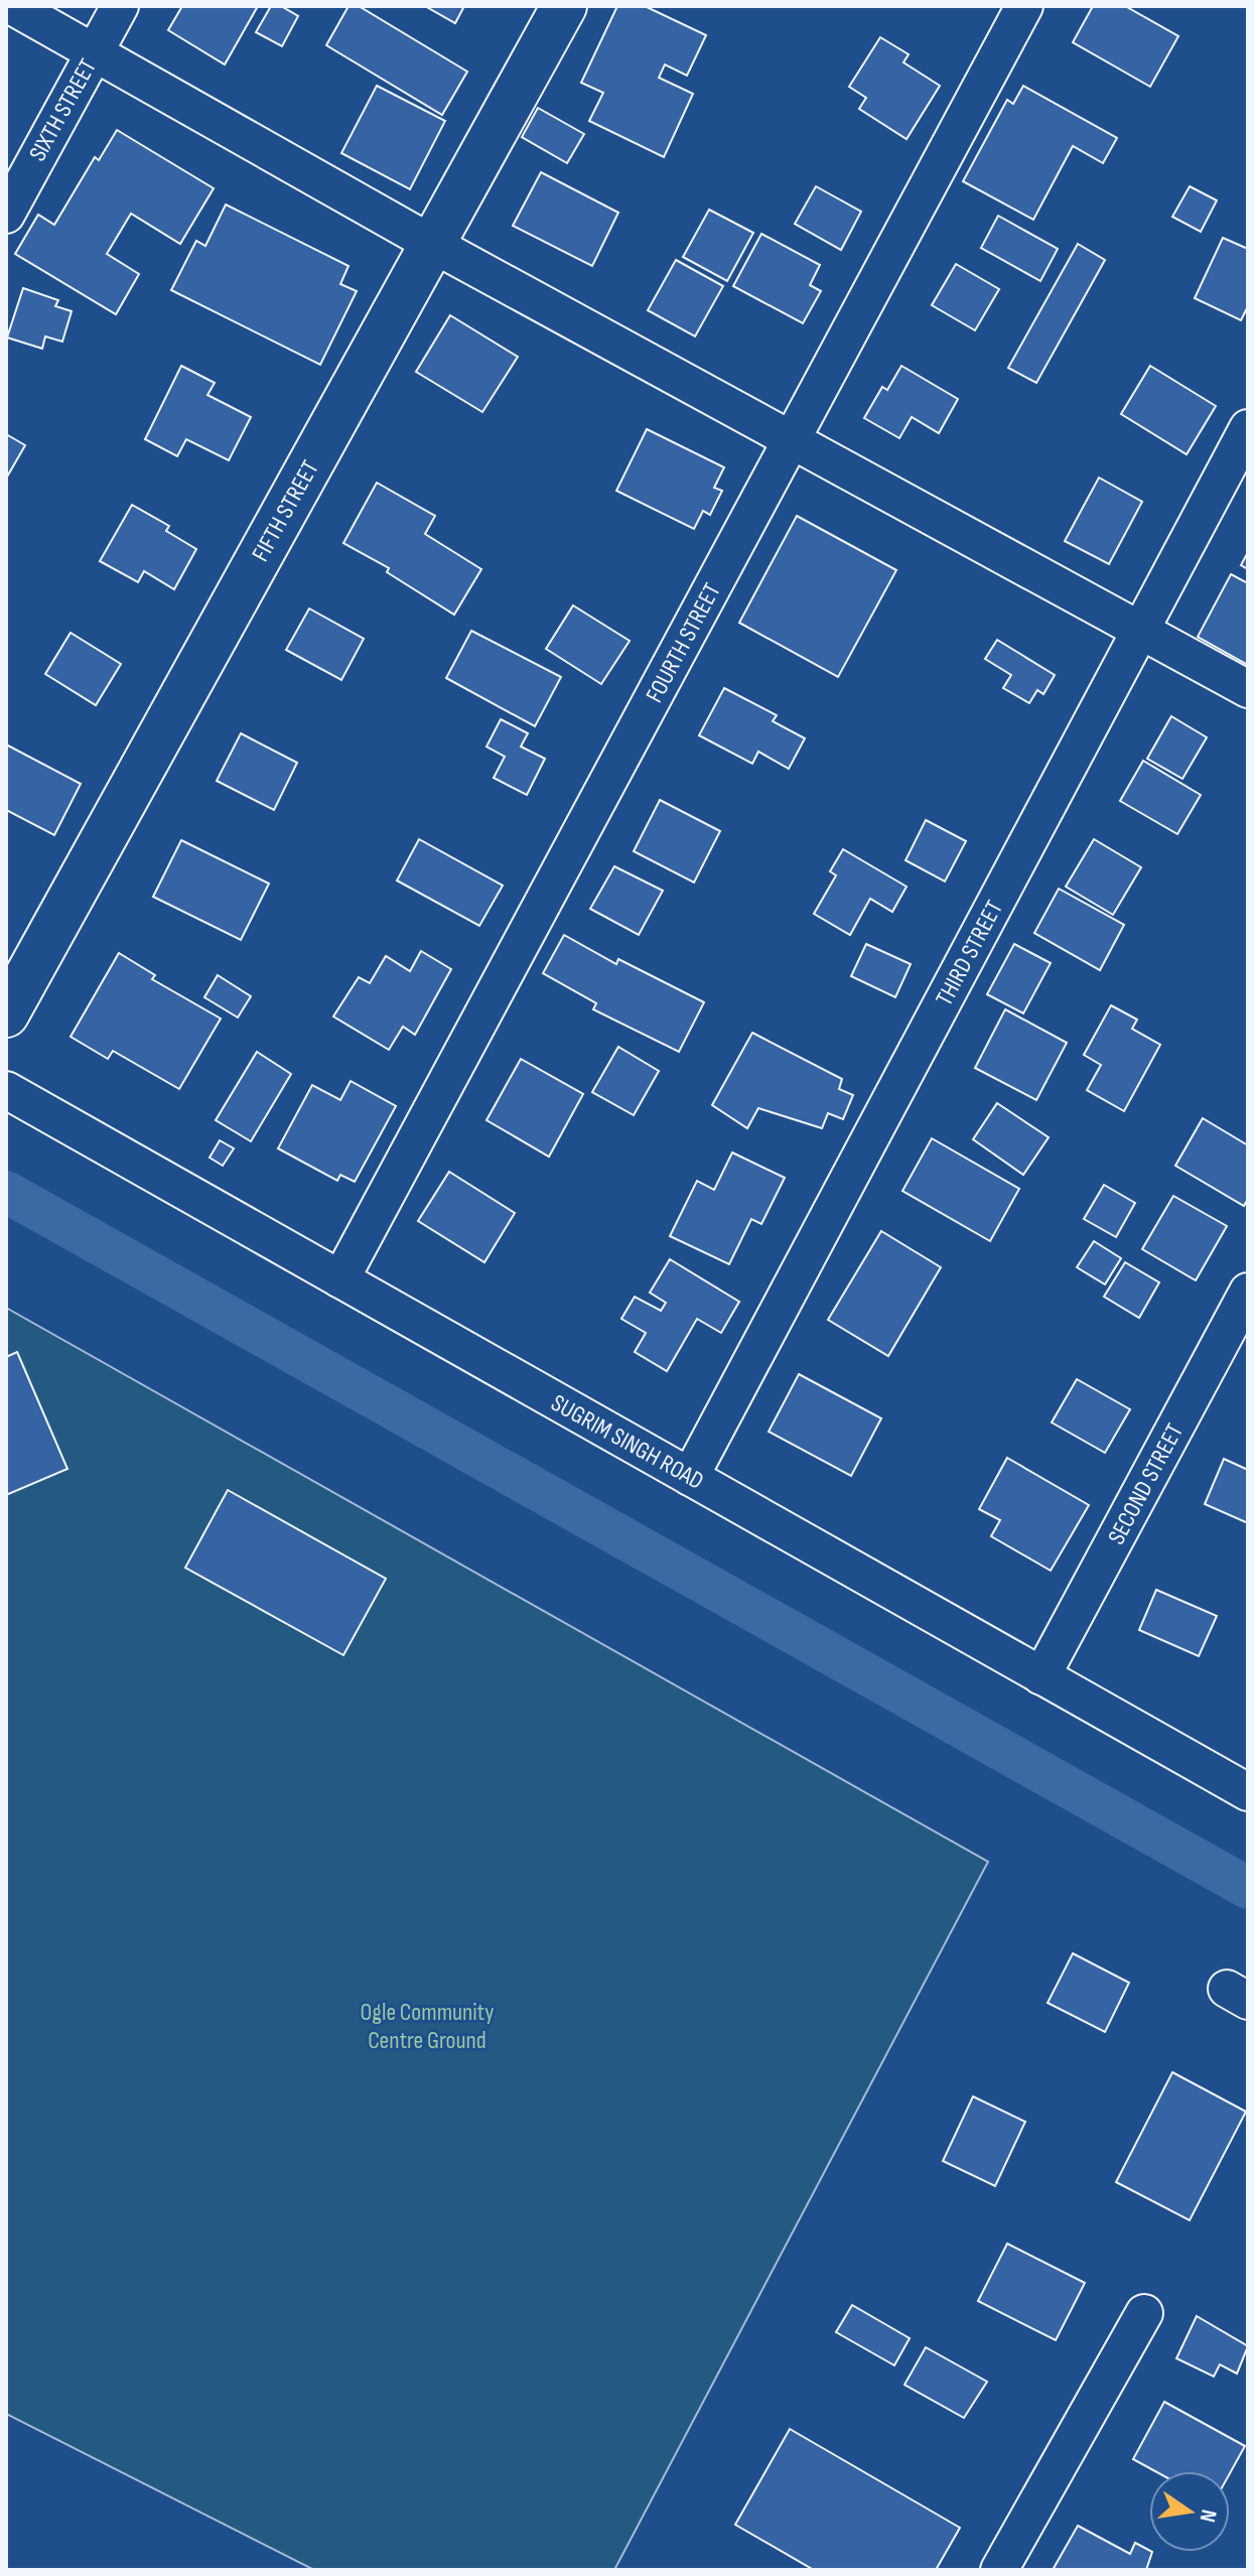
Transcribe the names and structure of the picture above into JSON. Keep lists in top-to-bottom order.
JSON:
{
  "streets": {
    "street": [
      "SIXTH STREET",
      "FIFTH STREET",
      "FOURTH STREET",
      "THIRD STREET",
      "SUGRIM SINGH ROAD",
      "SECOND STREET"
    ]
  },
  "crossings": [
    ["FOURTH STREET", "SUGRIM SINGH ROAD"],
    ["THIRD STREET", "SUGRIM SINGH ROAD"],
    ["SUGRIM SINGH ROAD", "SECOND STREET"]
  ],
  "parks": ["Ogle Community Centre Ground"],
  "north": "right"
}
